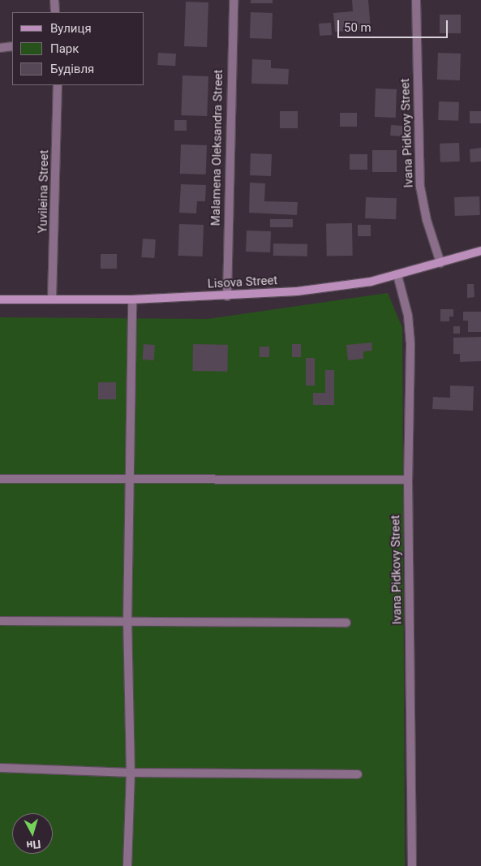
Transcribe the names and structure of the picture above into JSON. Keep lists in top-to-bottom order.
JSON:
{
  "streets": {
    "main road": ["Lisova Street"],
    "street": ["Ivana Pidkovy Street", "Malamena Oleksandra Street", "Yuvileina Street"]
  },
  "crossings": [
    ["Ivana Pidkovy Street", "Lisova Street"],
    ["Malamena Oleksandra Street", "Lisova Street"],
    ["Yuvileina Street", "Lisova Street"]
  ],
  "legend": ["Вулиця", "Парк", "Будівля"],
  "scale_bar": "50 m",
  "north": "bottom"
}
